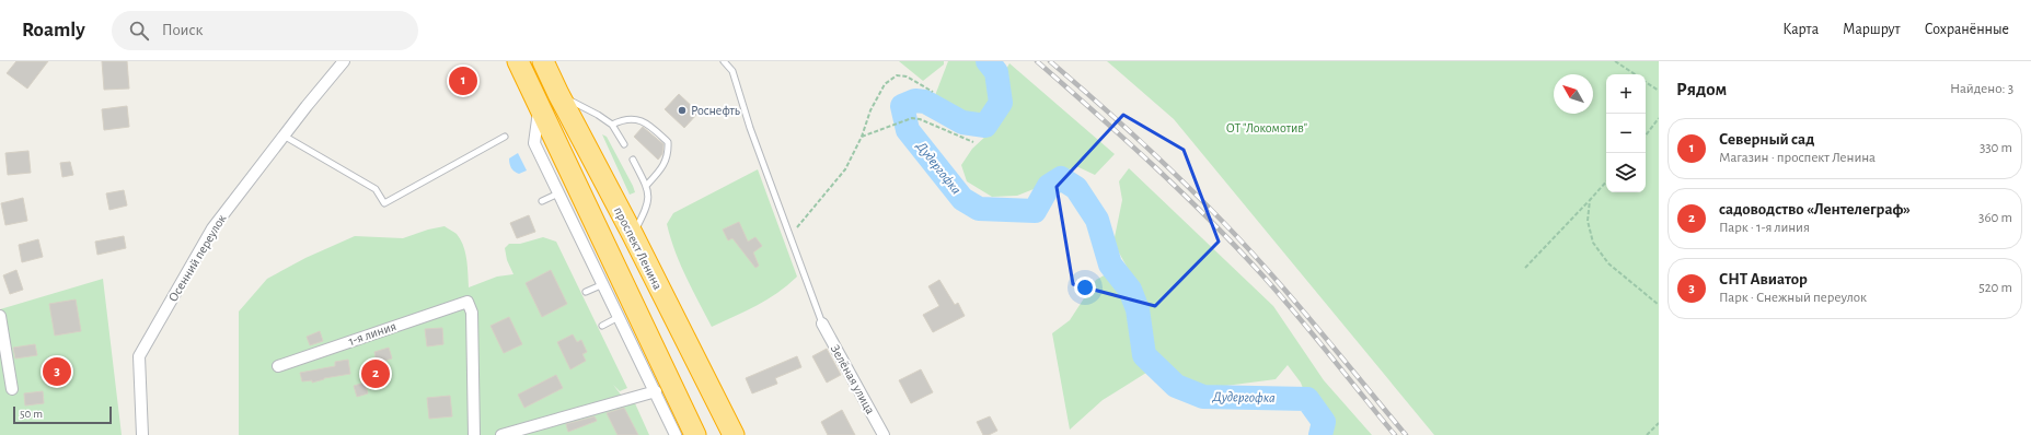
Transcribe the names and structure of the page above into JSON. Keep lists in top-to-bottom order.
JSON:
{
  "streets": {
    "highway": ["проспект Ленина"],
    "street": ["Осенний переулок", "1-я линия", "Зелёная улица"]
  },
  "water": ["Дудергофка"],
  "parks": ["ОТ \"Локомотив\""],
  "places": ["Роснефть"],
  "scale_bar": "50 m",
  "north": "top left",
  "page": {
    "header": "Roamly",
    "search": "Поиск",
    "nav": ["Карта", "Маршрут", "Сохранённые"],
    "heading": ["Рядом", "Найдено: 3"],
    "pins": ["1", "3", "2"],
    "map_buttons": ["+", "−"],
    "list": [
      {
        "mark": "1",
        "name": "Северный сад",
        "note": "Магазин · проспект Ленина",
        "value": "330 m"
      },
      {
        "mark": "2",
        "name": "садоводство «Лентелеграф»",
        "note": "Парк · 1-я линия",
        "value": "360 m"
      },
      {
        "mark": "3",
        "name": "СНТ Авиатор",
        "note": "Парк · Снежный переулок",
        "value": "520 m"
      }
    ],
    "scale": "50 m"
  }
}
